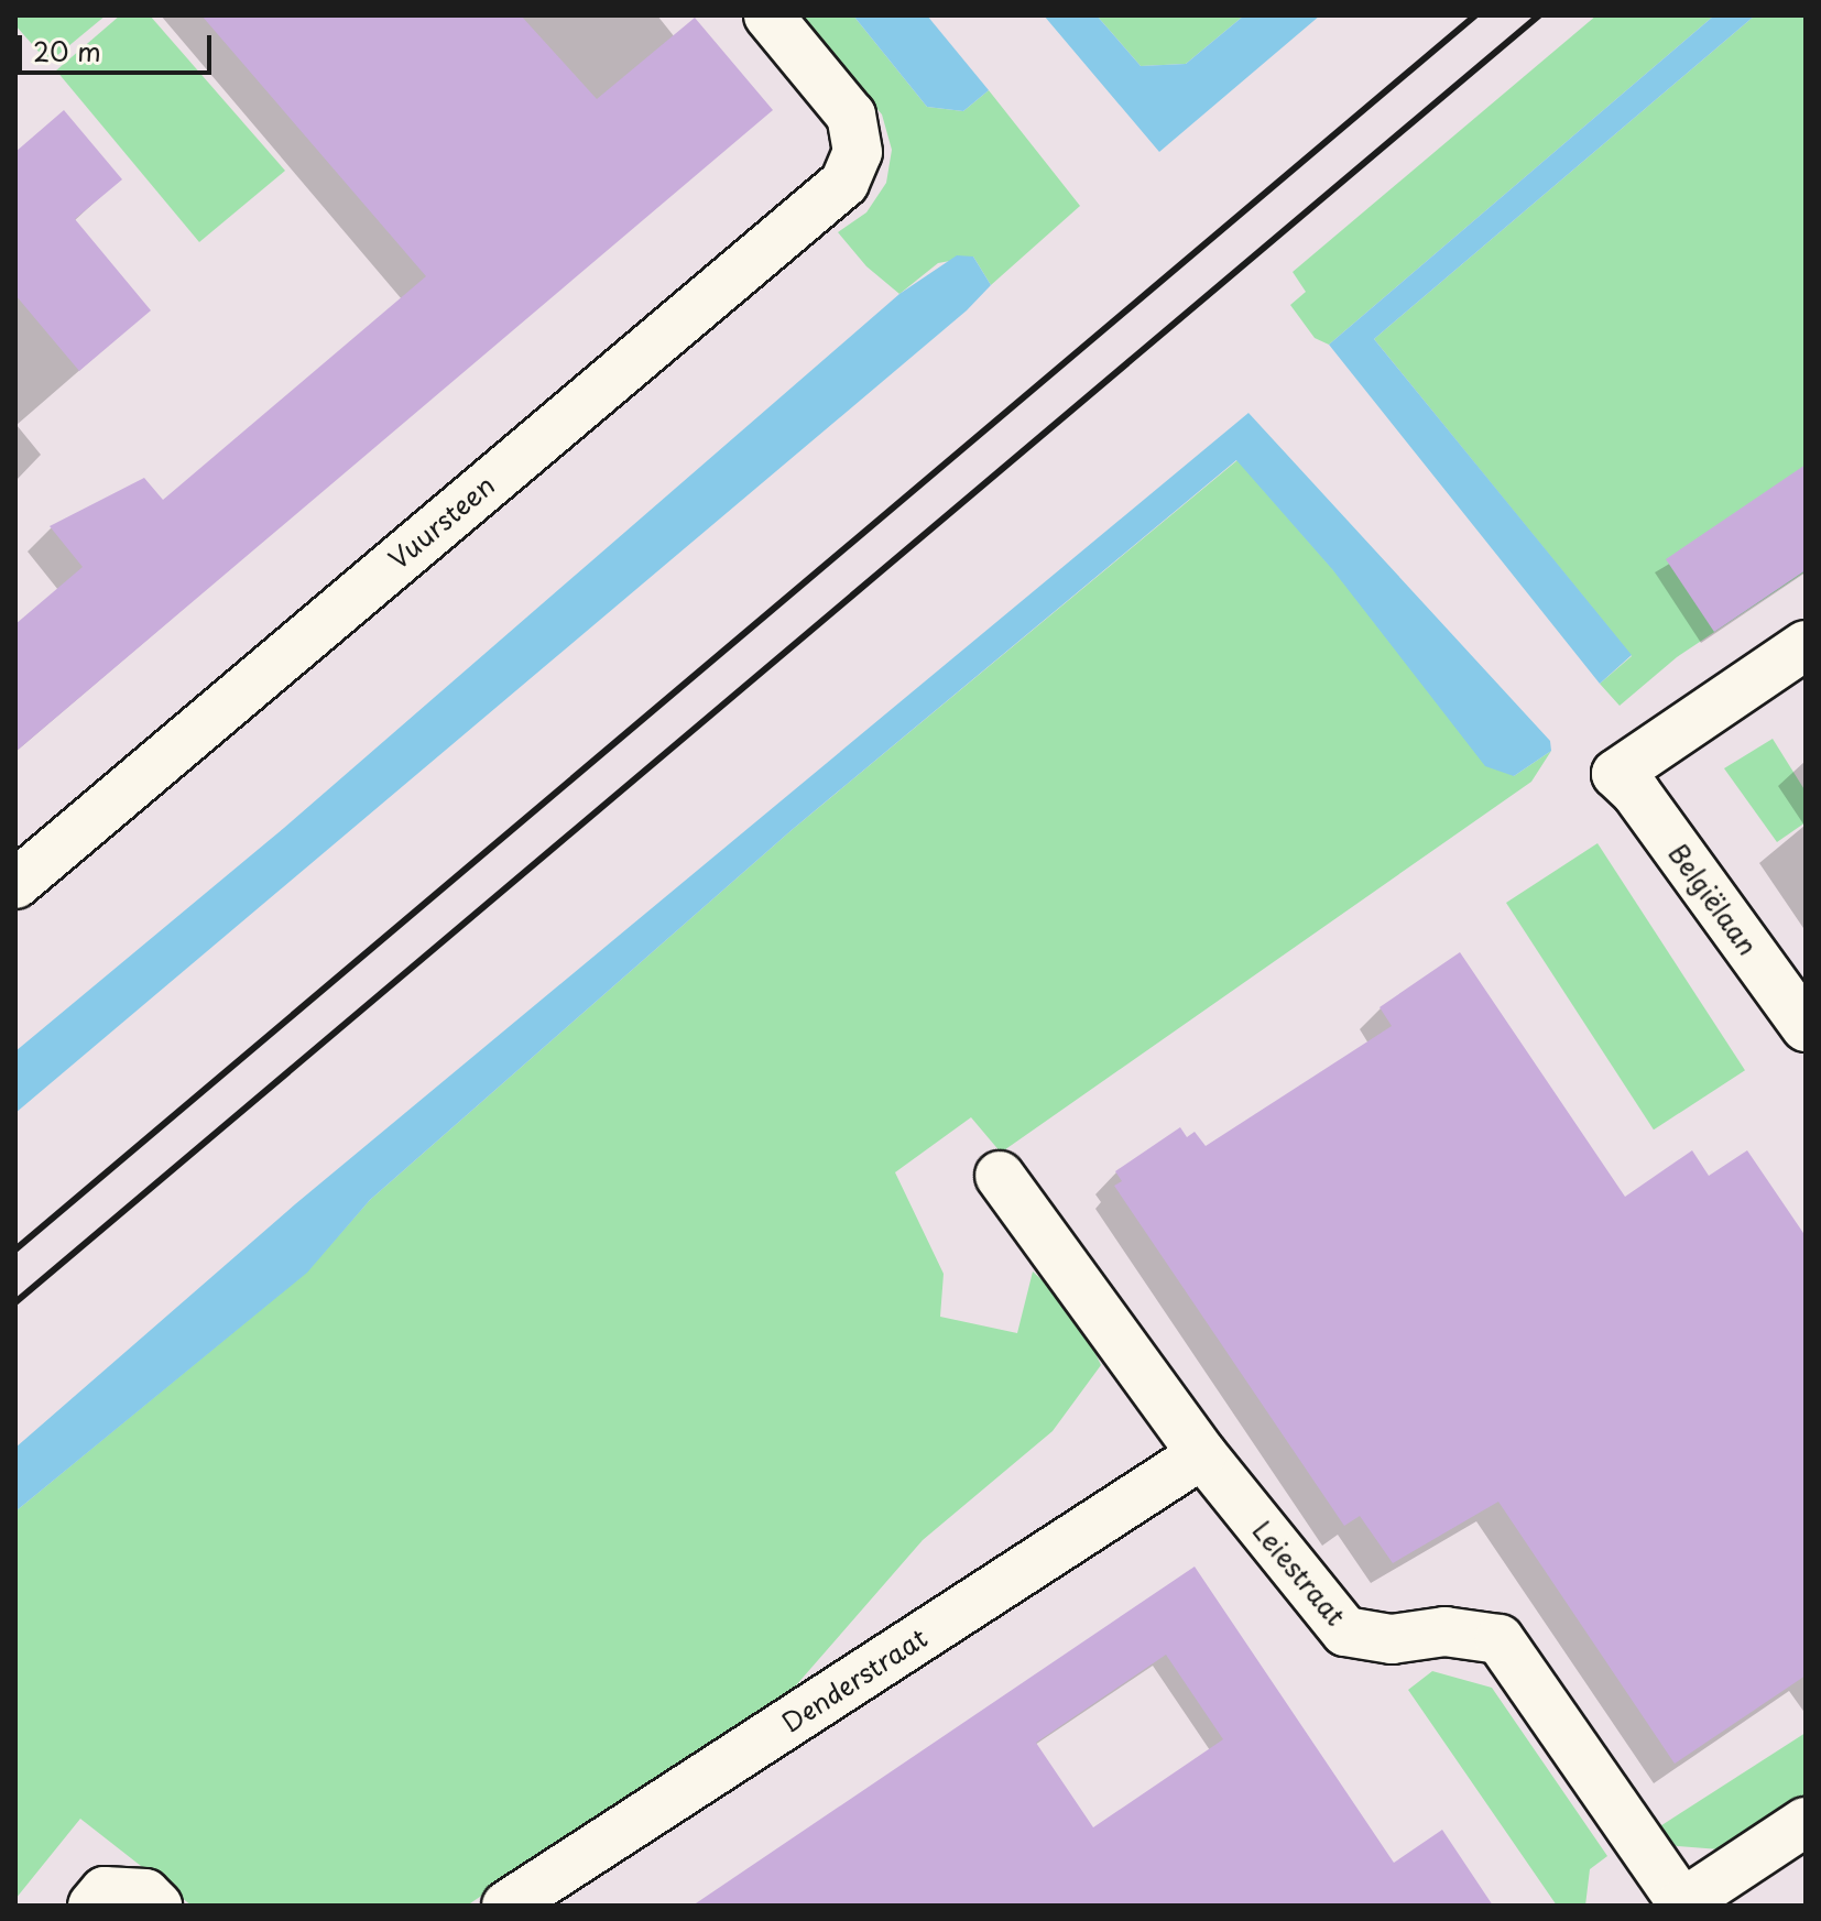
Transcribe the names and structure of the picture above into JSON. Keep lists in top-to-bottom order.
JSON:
{
  "streets": {
    "street": [
      "Vuursteen",
      "Belgiëlaan",
      "Leiestraat",
      "Denderstraat"
    ]
  },
  "crossings": [
    ["Leiestraat", "Denderstraat"]
  ],
  "scale_bar": "20 m"
}
